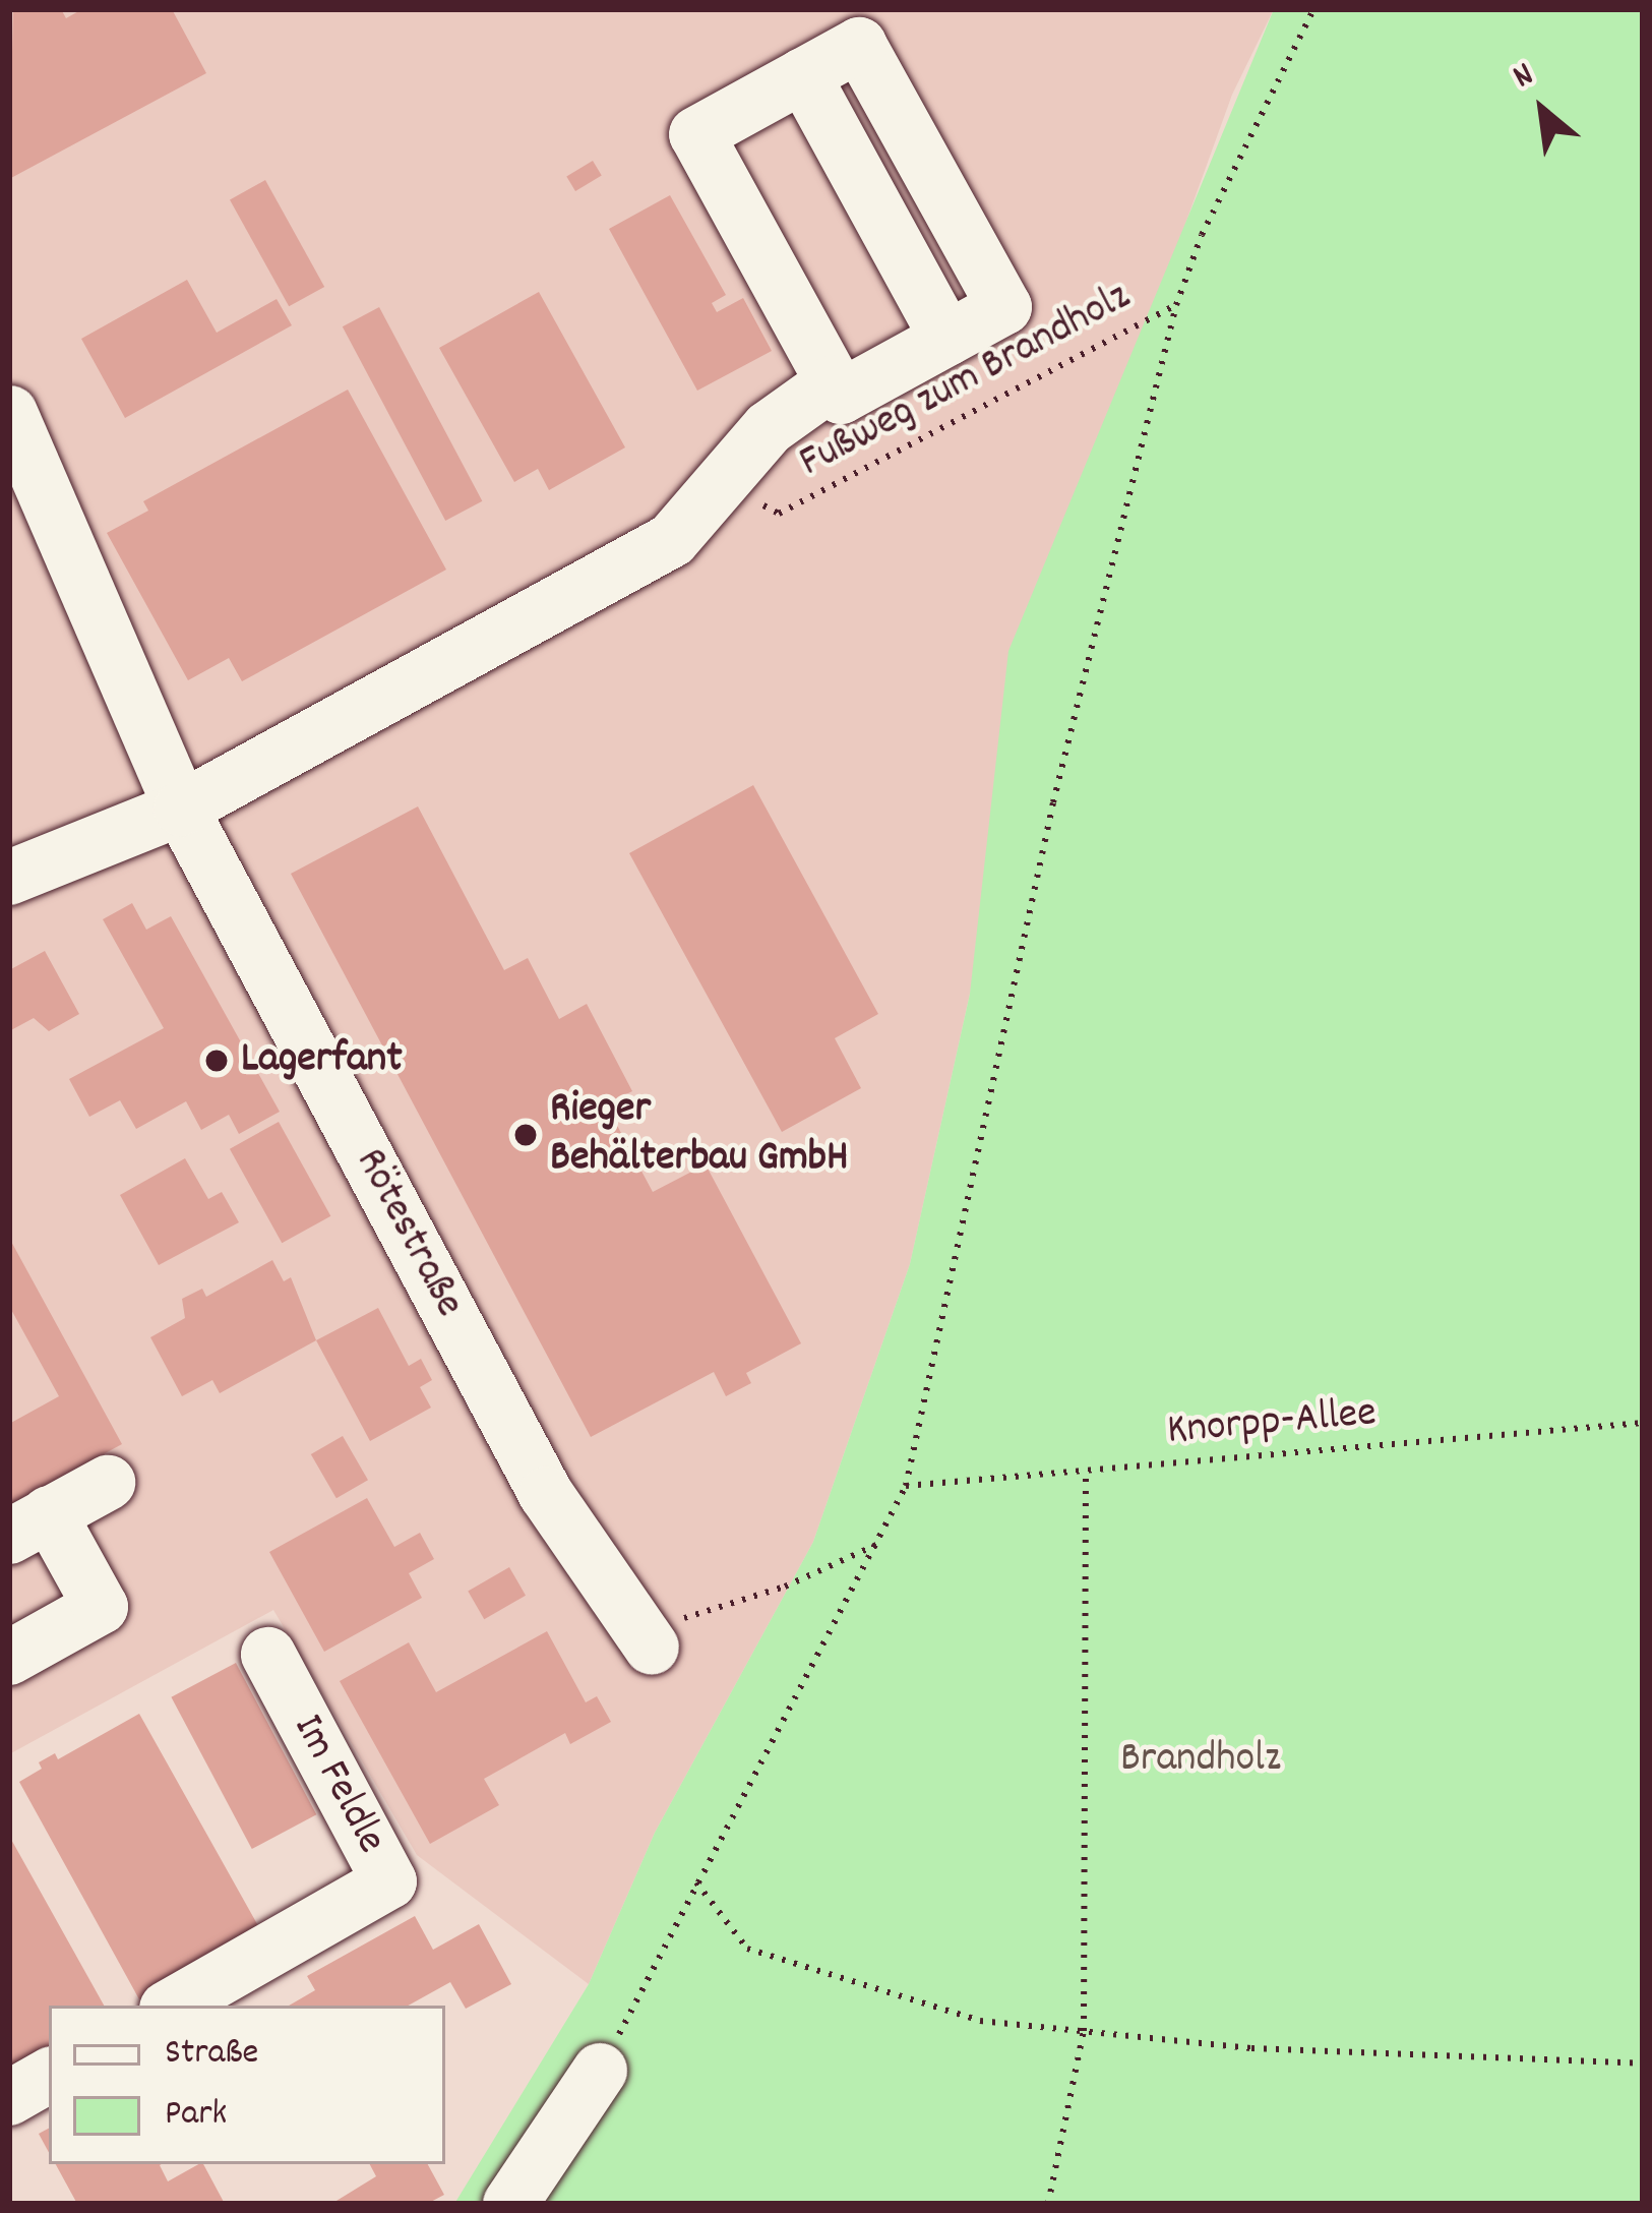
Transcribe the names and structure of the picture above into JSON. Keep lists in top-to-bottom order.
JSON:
{
  "streets": {
    "street": ["Rötestraße", "Im Feldle"],
    "path": ["Fußweg zum Brandholz", "Knorpp-Allee"]
  },
  "parks": ["Brandholz"],
  "places": ["Lagerfant", "Rieger Behälterbau GmbH"],
  "legend": ["Straße", "Park"],
  "north": "top left"
}
